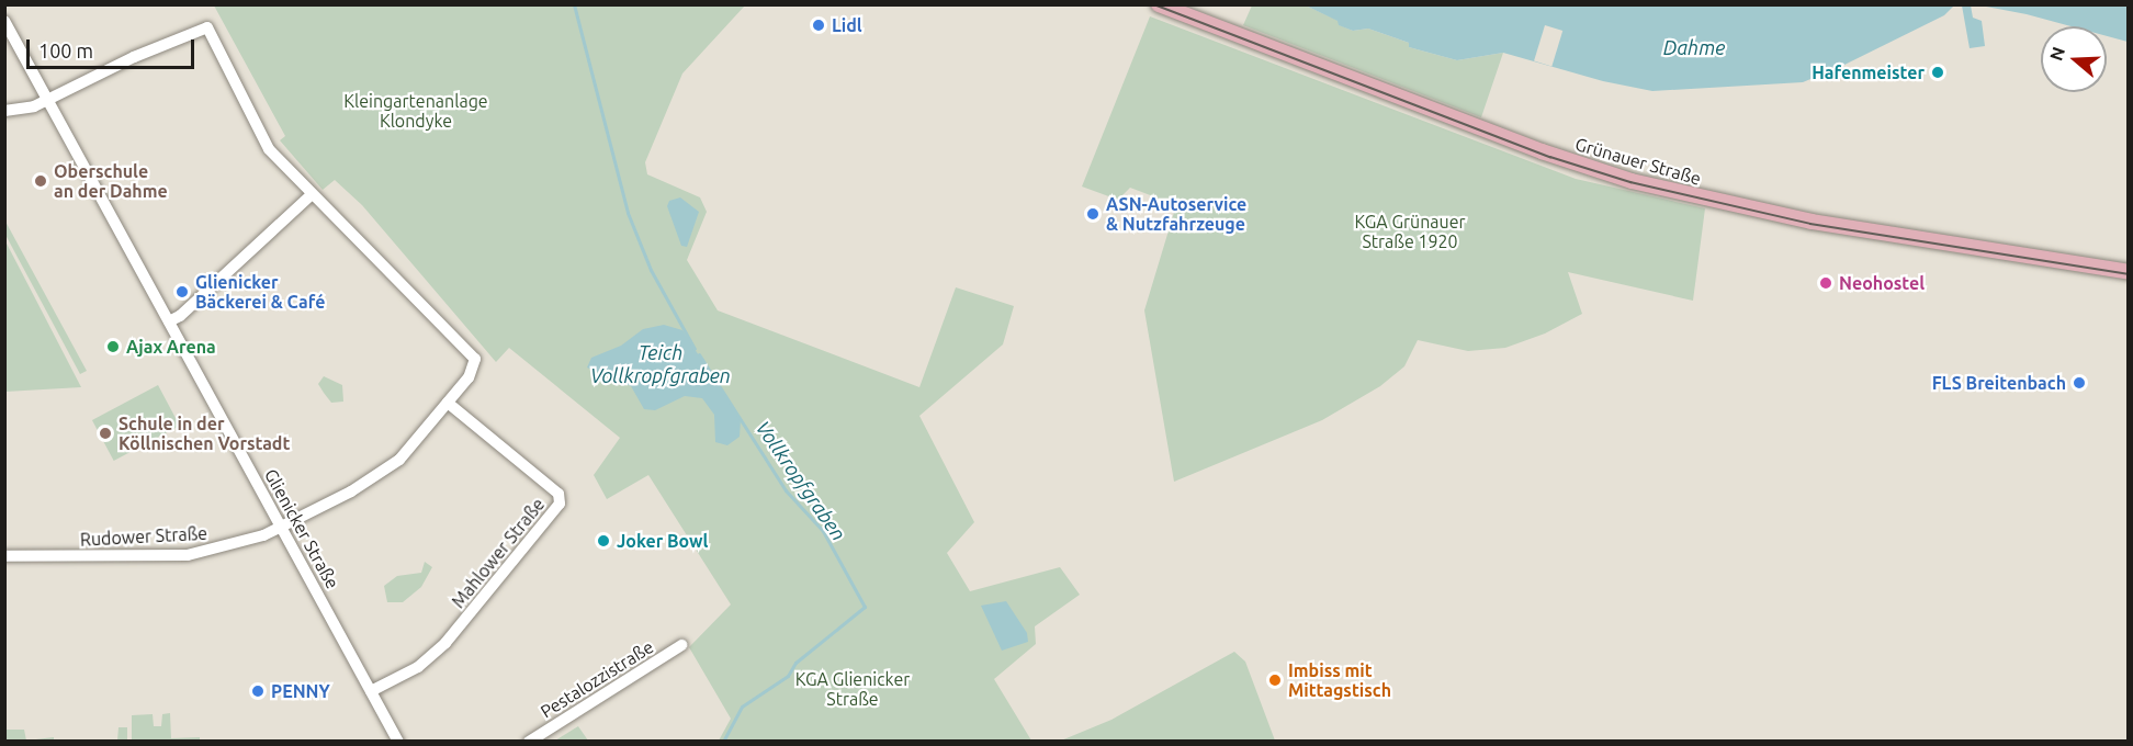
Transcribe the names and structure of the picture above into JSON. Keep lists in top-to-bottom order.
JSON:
{
  "streets": {
    "main road": ["Grünauer Straße"],
    "street": [
      "Glienicker Straße",
      "Rudower Straße",
      "Mahlower Straße",
      "Pestalozzistraße"
    ]
  },
  "crossings": [
    ["Glienicker Straße", "Rudower Straße"],
    ["Glienicker Straße", "Mahlower Straße"]
  ],
  "water": ["Dahme", "Teich Vollkropfgraben", "Vollkropfgraben"],
  "parks": ["Kleingartenanlage Klondyke", "KGA Grünauer Straße 1920", "KGA Glienicker Straße"],
  "places": [
    "Lidl",
    "Hafenmeister",
    "Oberschule an der Dahme",
    "ASN-Autoservice & Nutzfahrzeuge",
    "Neohostel",
    "Glienicker Bäckerei & Café",
    "Ajax Arena",
    "FLS Breitenbach",
    "Schule in der Köllnischen Vorstadt",
    "Joker Bowl",
    "Imbiss mit Mittagstisch",
    "PENNY"
  ],
  "scale_bar": "100 m",
  "north": "left"
}
